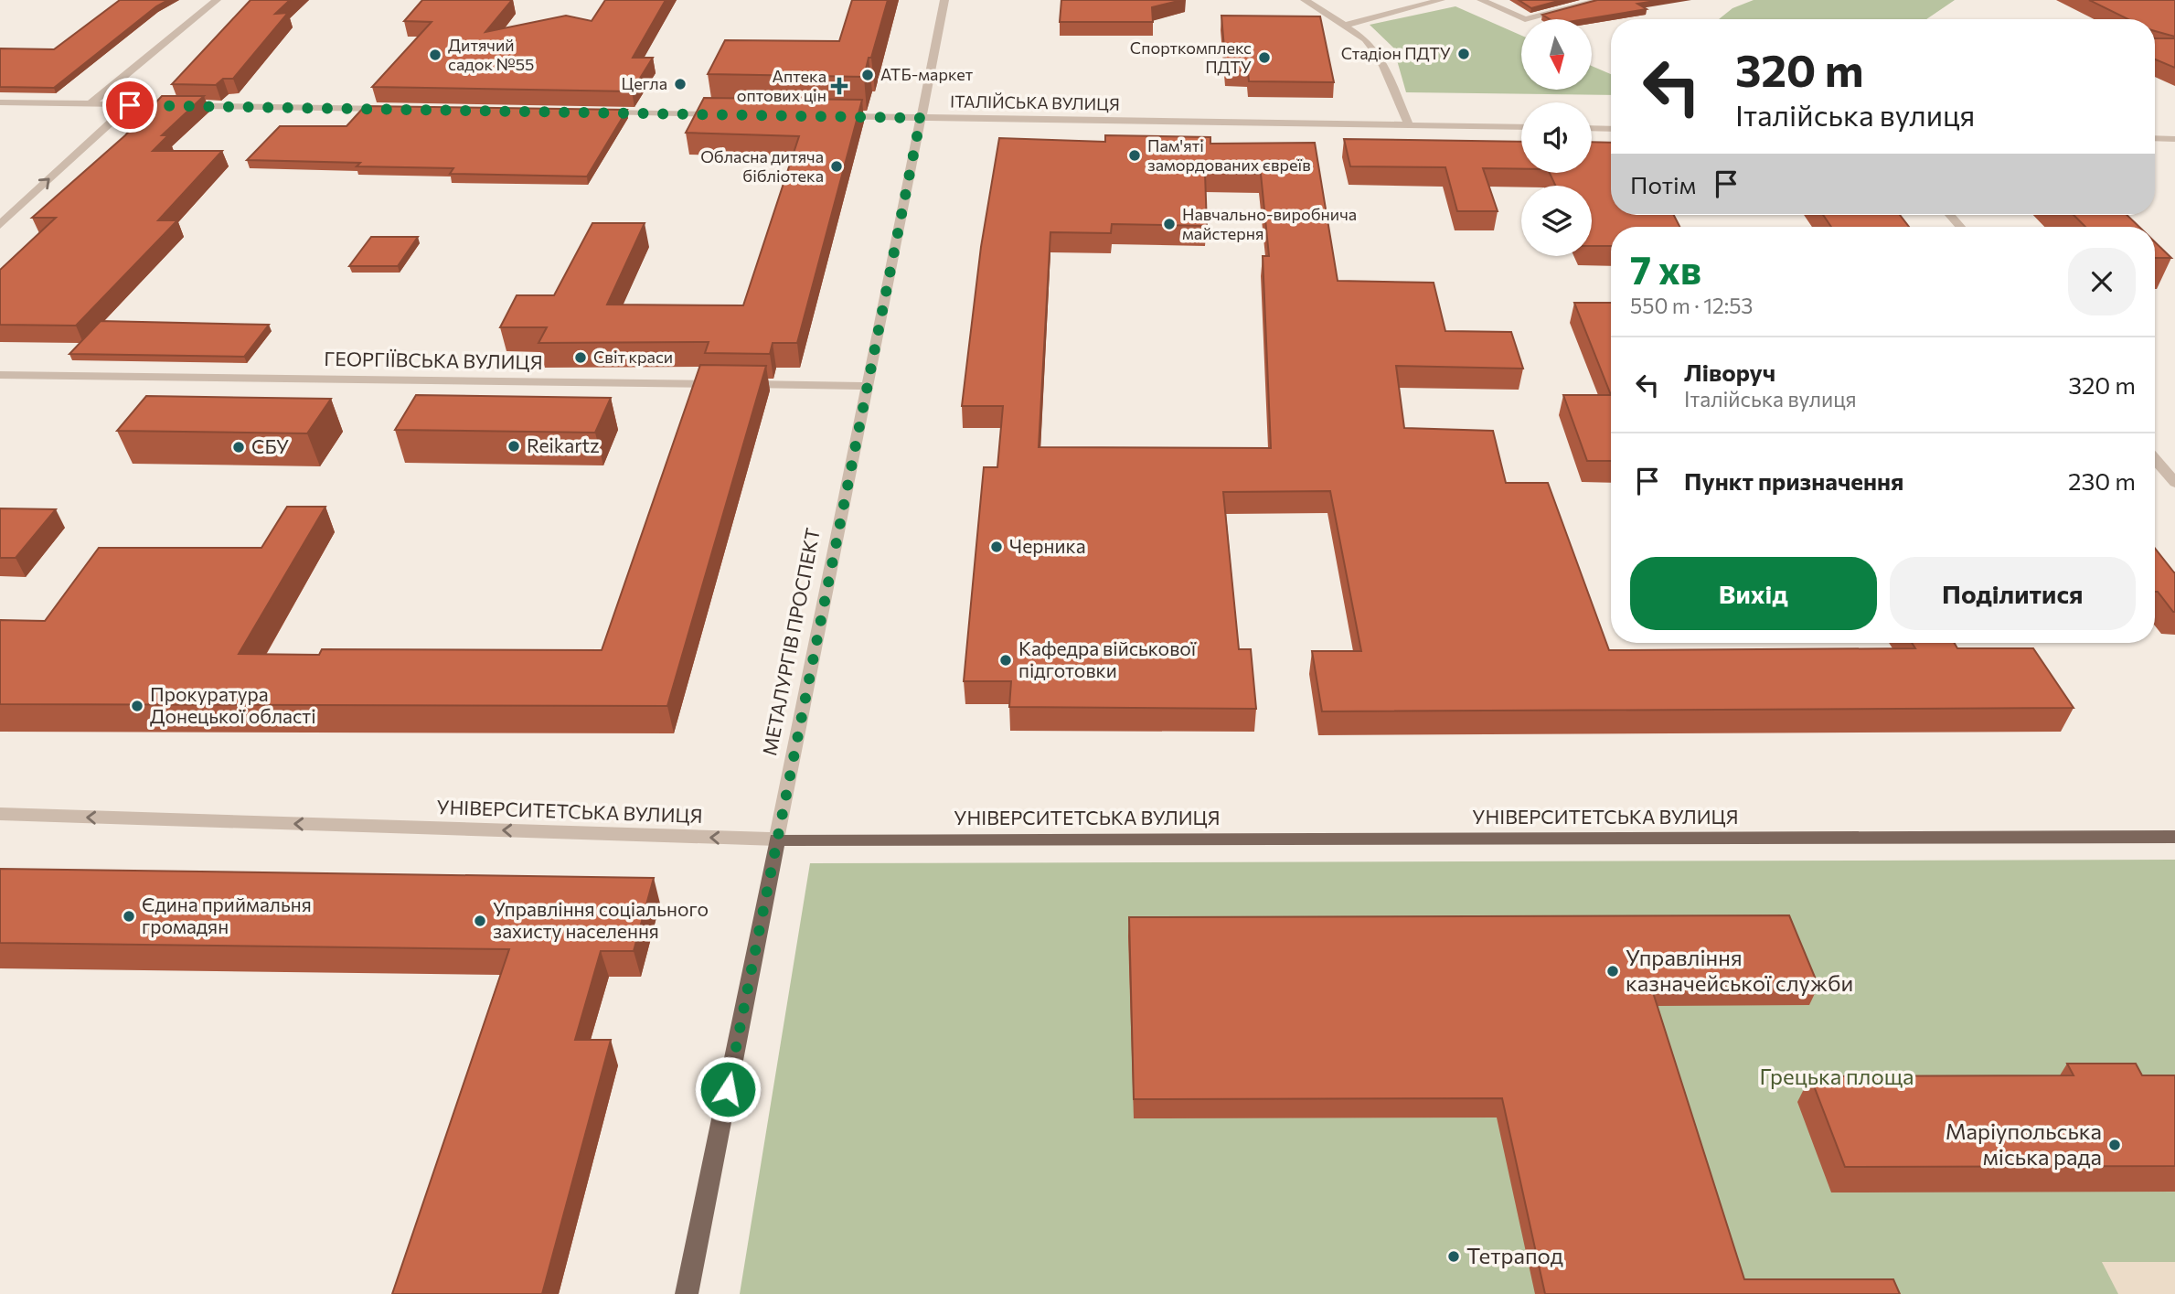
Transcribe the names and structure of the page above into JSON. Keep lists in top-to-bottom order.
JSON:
{
  "streets": {
    "main road": ["МЕТАЛУРГІВ ПРОСПЕКТ", "УНІВЕРСИТЕТСЬКА ВУЛИЦЯ"],
    "street": ["ІТАЛІЙСЬКА ВУЛИЦЯ", "ГЕОРГІЇВСЬКА ВУЛИЦЯ"]
  },
  "crossings": [
    ["ІТАЛІЙСЬКА ВУЛИЦЯ", "МЕТАЛУРГІВ ПРОСПЕКТ"],
    ["ГЕОРГІЇВСЬКА ВУЛИЦЯ", "МЕТАЛУРГІВ ПРОСПЕКТ"],
    ["МЕТАЛУРГІВ ПРОСПЕКТ", "УНІВЕРСИТЕТСЬКА ВУЛИЦЯ"]
  ],
  "one_way": ["УНІВЕРСИТЕТСЬКА ВУЛИЦЯ"],
  "parks": ["Грецька площа"],
  "places": {
    "other": [
      "Стадіон ПДТУ",
      "Дитячий садок №55",
      "Спорткомплекс ПДТУ",
      "АТБ-маркет",
      "Цегла",
      "Пам'яті замордованих євреїв",
      "Обласна дитяча бібліотека",
      "Навчально-виробнича майстерня",
      "Свiт краси",
      "Reikartz",
      "СБУ",
      "Черника",
      "Кафедра військової підготовки",
      "Прокуратура Донецької області",
      "Єдина приймальня громадян",
      "Управління соціального захисту населення",
      "Управління казначейської служби",
      "Маріупольська міська рада",
      "Тетрапод"
    ],
    "health": ["Аптека оптових цін"]
  },
  "north": "bottom",
  "page": {
    "turn": ["320 m", "Італійська вулиця"],
    "then": "Потім",
    "heading": ["7 хв", "550 m · 12:53"],
    "list": [
      {
        "name": "Ліворуч",
        "note": "Італійська вулиця",
        "value": "320 m"
      },
      {
        "name": "Пункт призначення",
        "value": "230 m"
      }
    ],
    "buttons": ["Вихід", "Поділитися"]
  }
}
